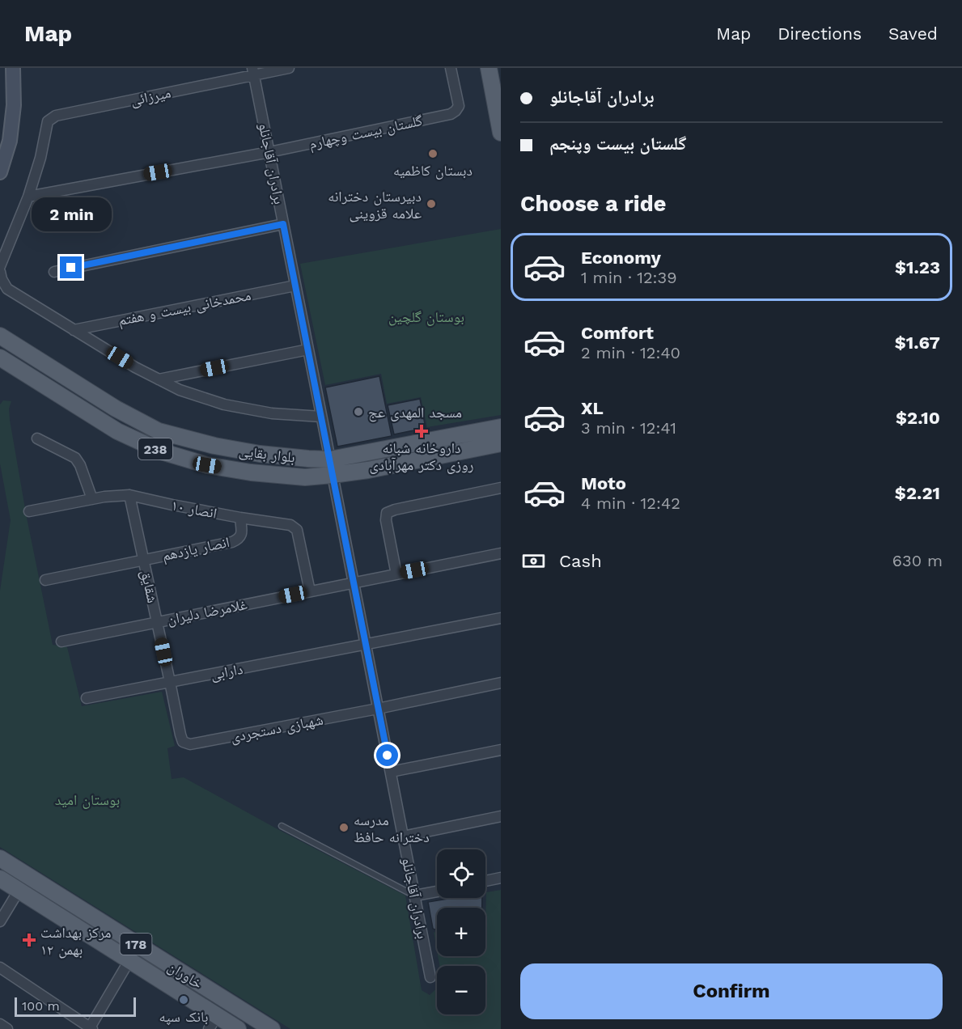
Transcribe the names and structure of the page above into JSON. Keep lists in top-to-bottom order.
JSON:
{
  "streets": {
    "main road": [
      "238",
      "بلوار بقایی",
      "178",
      "خاوران"
    ],
    "street": [
      "میرزائی",
      "گلستان بیست وچهارم",
      "برادران آقاجانلو",
      "محمدخانی بیست و هفتم",
      "انصار ۱۰",
      "انصار یازدهم",
      "شقایق",
      "غلامرضا دلیران",
      "دارابی",
      "شهبازی دستجردی"
    ]
  },
  "crossings": [
    ["میرزائی", "گلستان بیست وچهارم"],
    ["میرزائی", "برادران آقاجانلو"],
    ["گلستان بیست وچهارم", "برادران آقاجانلو"],
    ["برادران آقاجانلو", "محمدخانی بیست و هفتم"],
    ["برادران آقاجانلو", "بلوار بقایی"],
    ["برادران آقاجانلو", "غلامرضا دلیران"],
    ["برادران آقاجانلو", "دارابی"],
    ["برادران آقاجانلو", "شهبازی دستجردی"],
    ["انصار ۱۰", "انصار یازدهم"],
    ["انصار ۱۰", "شقایق"],
    ["انصار ۱۰", "غلامرضا دلیران"],
    ["انصار یازدهم", "شقایق"],
    ["شقایق", "غلامرضا دلیران"],
    ["شقایق", "دارابی"],
    ["شقایق", "شهبازی دستجردی"]
  ],
  "parks": ["بوستان گلچین", "بوستان امید"],
  "places": {
    "other": [
      "دبستان کاظمیه",
      "دبیرستان دخترانه علامه قزوینی",
      "مسجد المهدی عج",
      "مدرسه دخترانه حافظ",
      "بانک سپه"
    ],
    "health": ["داروخانه شبانه روزی دکتر مهرآبادی", "مرکز بهداشت ۱۲ بهمن"]
  },
  "scale_bar": "100 m",
  "page": {
    "header": "Map",
    "nav": ["Map", "Directions", "Saved"],
    "banner": ["برادران آقاجانلو", "گلستان بیست وپنجم"],
    "heading": "Choose a ride",
    "bubble": "2 min",
    "list": [
      {
        "name": "Economy",
        "note": "1 min · 12:39",
        "value": "$1.23"
      },
      {
        "name": "Comfort",
        "note": "2 min · 12:40",
        "value": "$1.67"
      },
      {
        "name": "XL",
        "note": "3 min · 12:41",
        "value": "$2.10"
      },
      {
        "name": "Moto",
        "note": "4 min · 12:42",
        "value": "$2.21"
      }
    ],
    "pay": ["Cash", "630 m"],
    "map_buttons": ["+", "−"],
    "buttons": "Confirm",
    "scale": "100 m"
  }
}
